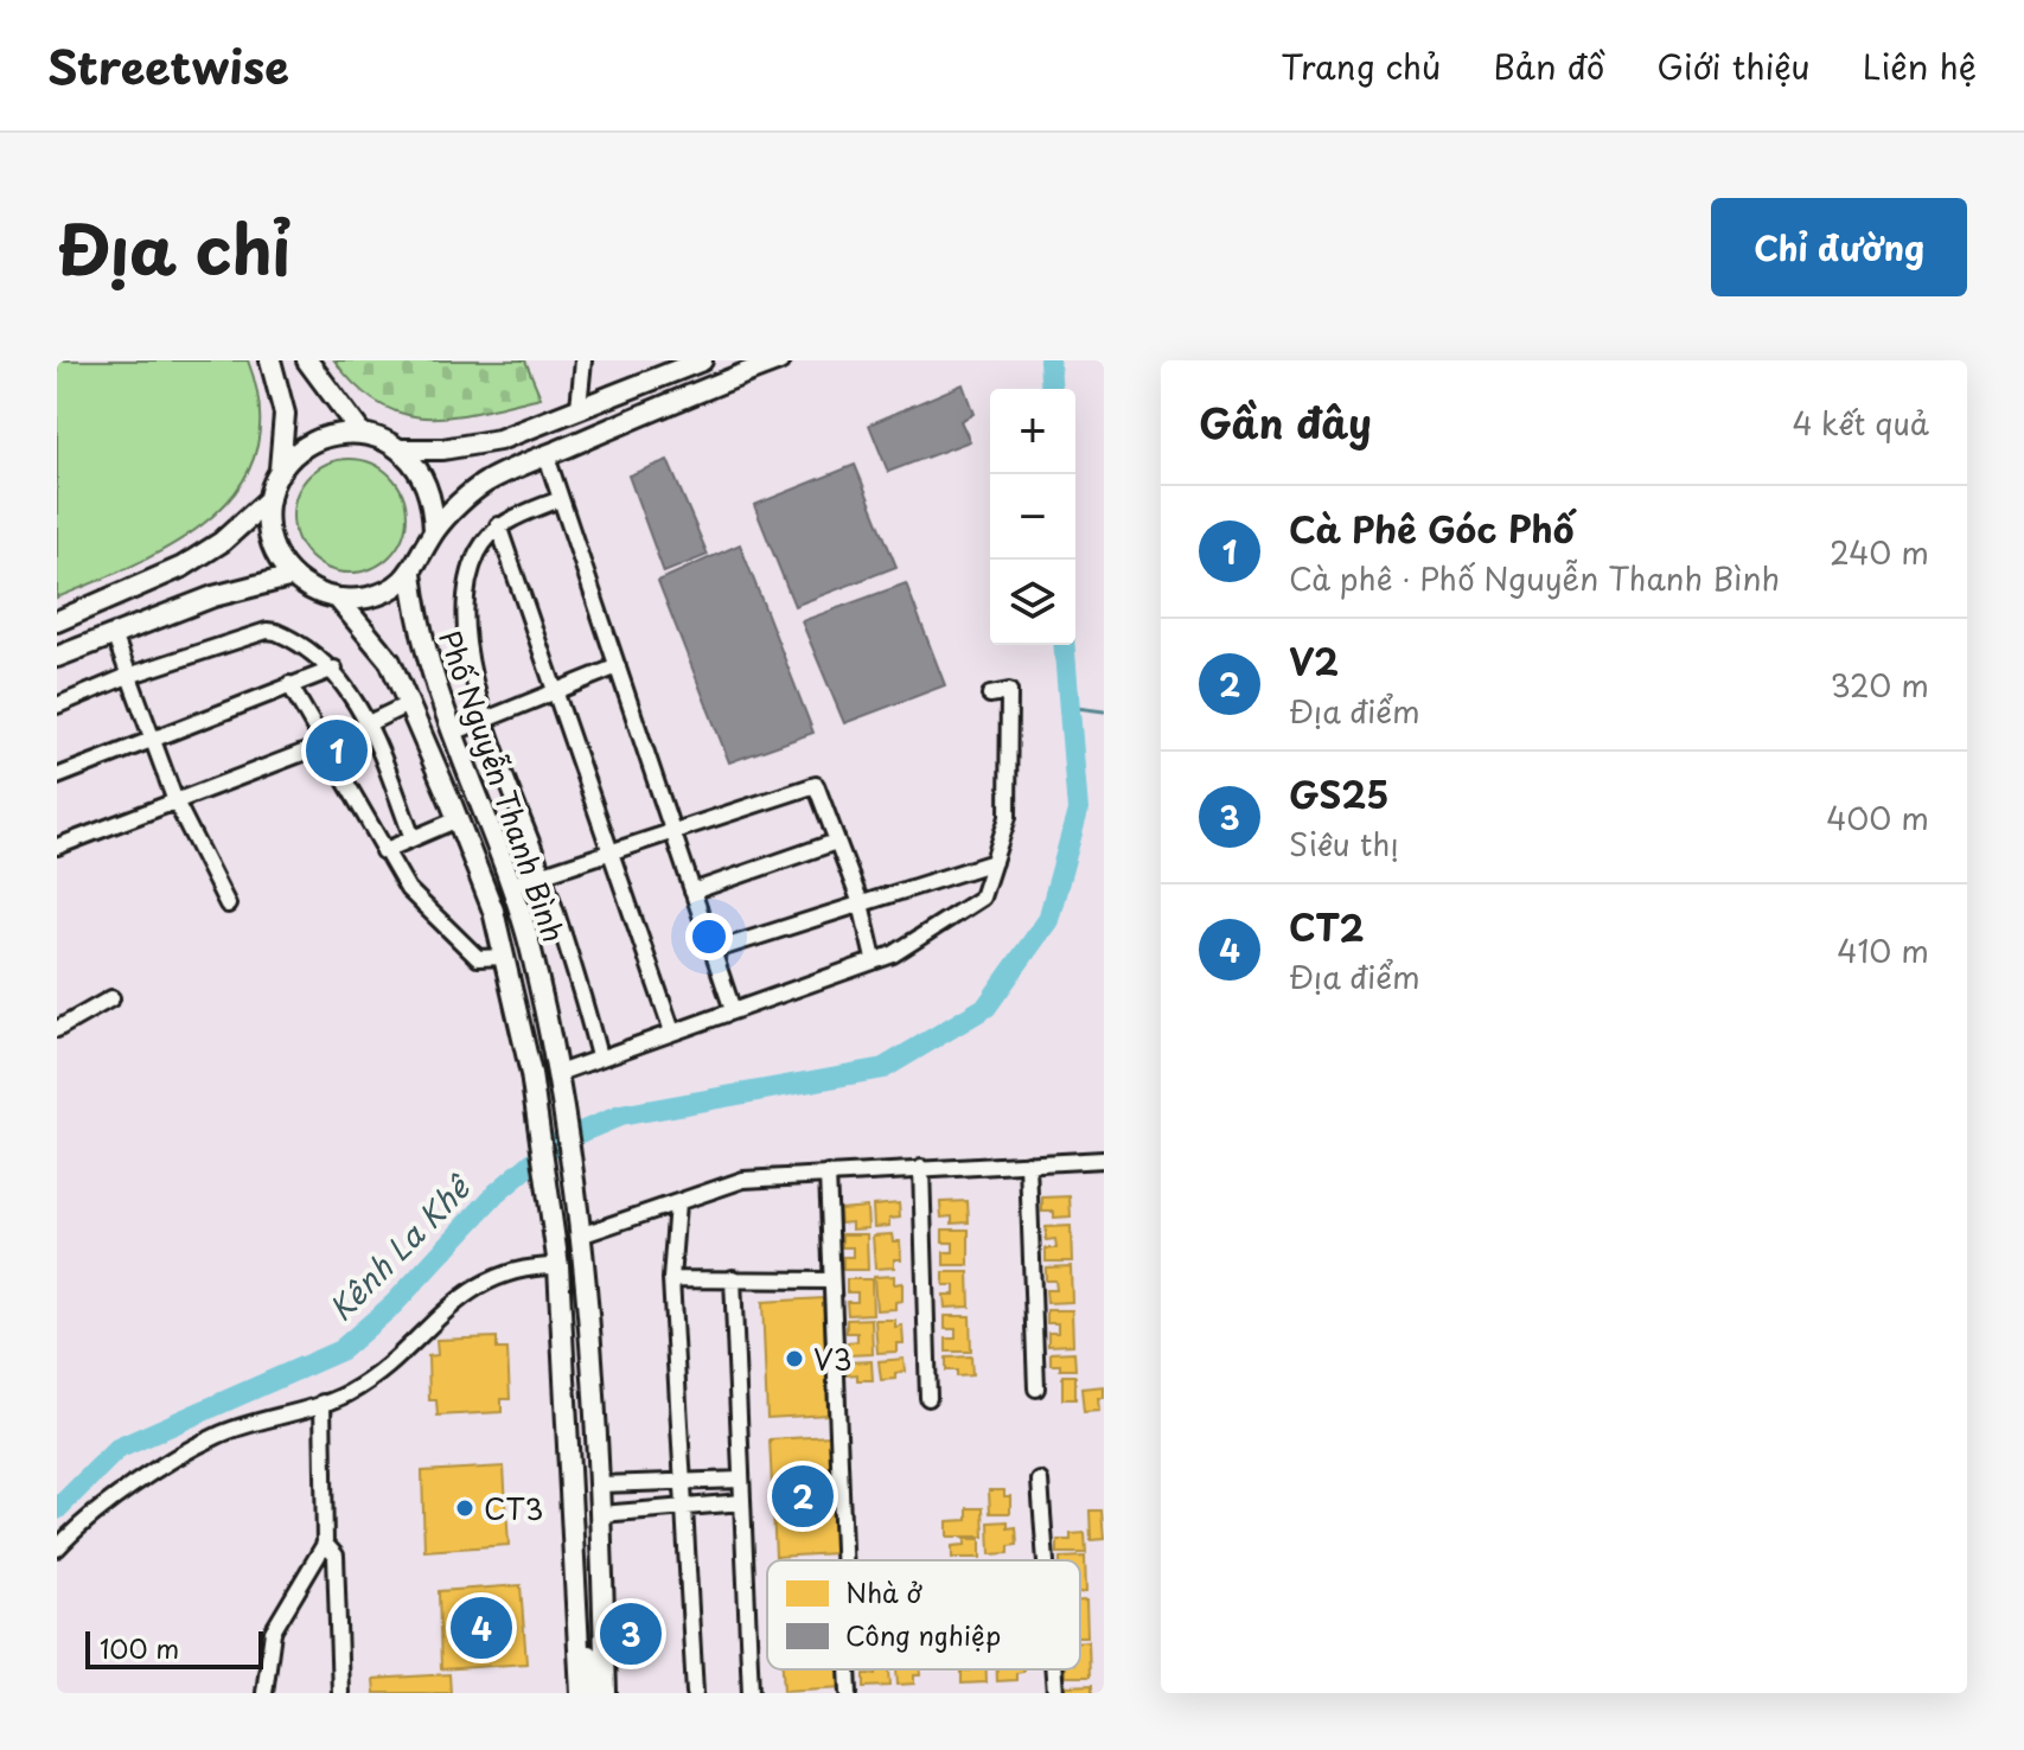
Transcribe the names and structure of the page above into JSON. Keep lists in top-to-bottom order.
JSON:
{
  "streets": {
    "main road": ["Phố Nguyễn Thanh Bình"]
  },
  "water": ["Kênh La Khê"],
  "places": ["V3", "CT3"],
  "legend": ["Nhà ở", "Công nghiệp"],
  "scale_bar": "100 m",
  "page": {
    "header": "Streetwise",
    "nav": [
      "Trang chủ",
      "Bản đồ",
      "Giới thiệu",
      "Liên hệ"
    ],
    "title": "Địa chỉ",
    "buttons": "Chỉ đường",
    "heading": ["Gần đây", "4 kết quả"],
    "map_buttons": ["+", "−"],
    "list": [
      {
        "mark": "1",
        "name": "Cà Phê Góc Phố",
        "note": "Cà phê · Phố Nguyễn Thanh Bình",
        "value": "240 m"
      },
      {
        "mark": "2",
        "name": "V2",
        "note": "Địa điểm",
        "value": "320 m"
      },
      {
        "mark": "3",
        "name": "GS25",
        "note": "Siêu thị",
        "value": "400 m"
      },
      {
        "mark": "4",
        "name": "CT2",
        "note": "Địa điểm",
        "value": "410 m"
      }
    ],
    "pins": [
      "1",
      "2",
      "4",
      "3"
    ],
    "scale": "100 m"
  }
}
